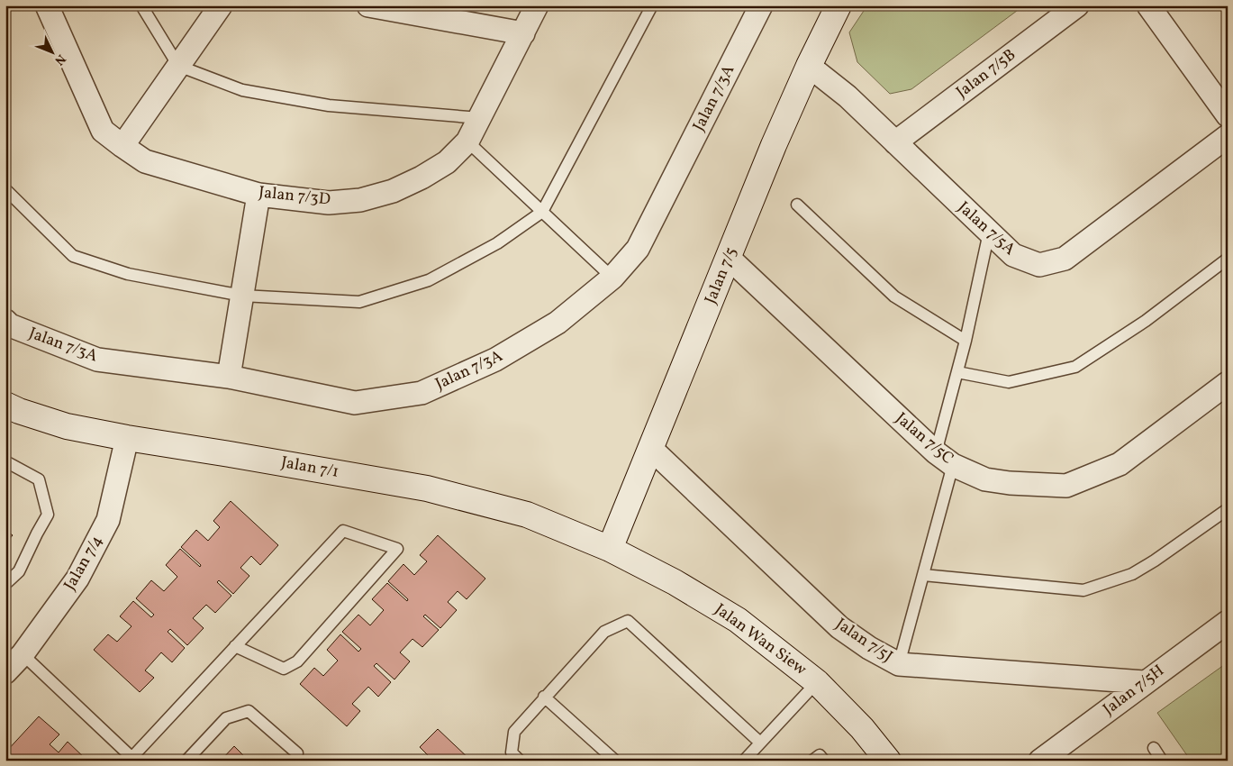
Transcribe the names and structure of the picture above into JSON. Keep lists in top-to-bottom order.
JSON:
{
  "streets": {
    "street": [
      "Jalan 7/5B",
      "Jalan 7/3A",
      "Jalan 7/3D",
      "Jalan 7/5A",
      "Jalan 7/5",
      "Jalan 7/5C",
      "Jalan 7/1",
      "Jalan 7/4",
      "Jalan Wan Siew",
      "Jalan 7/5J",
      "Jalan 7/5H"
    ]
  },
  "crossings": [
    ["Jalan 7/5B", "Jalan 7/5A"],
    ["Jalan 7/5A", "Jalan 7/5"],
    ["Jalan 7/5", "Jalan 7/5C"],
    ["Jalan 7/5", "Jalan 7/1"],
    ["Jalan 7/5", "Jalan Wan Siew"],
    ["Jalan 7/5", "Jalan 7/5J"],
    ["Jalan 7/1", "Jalan 7/4"],
    ["Jalan 7/1", "Jalan Wan Siew"],
    ["Jalan 7/5J", "Jalan 7/5H"]
  ],
  "north": "bottom right"
}
